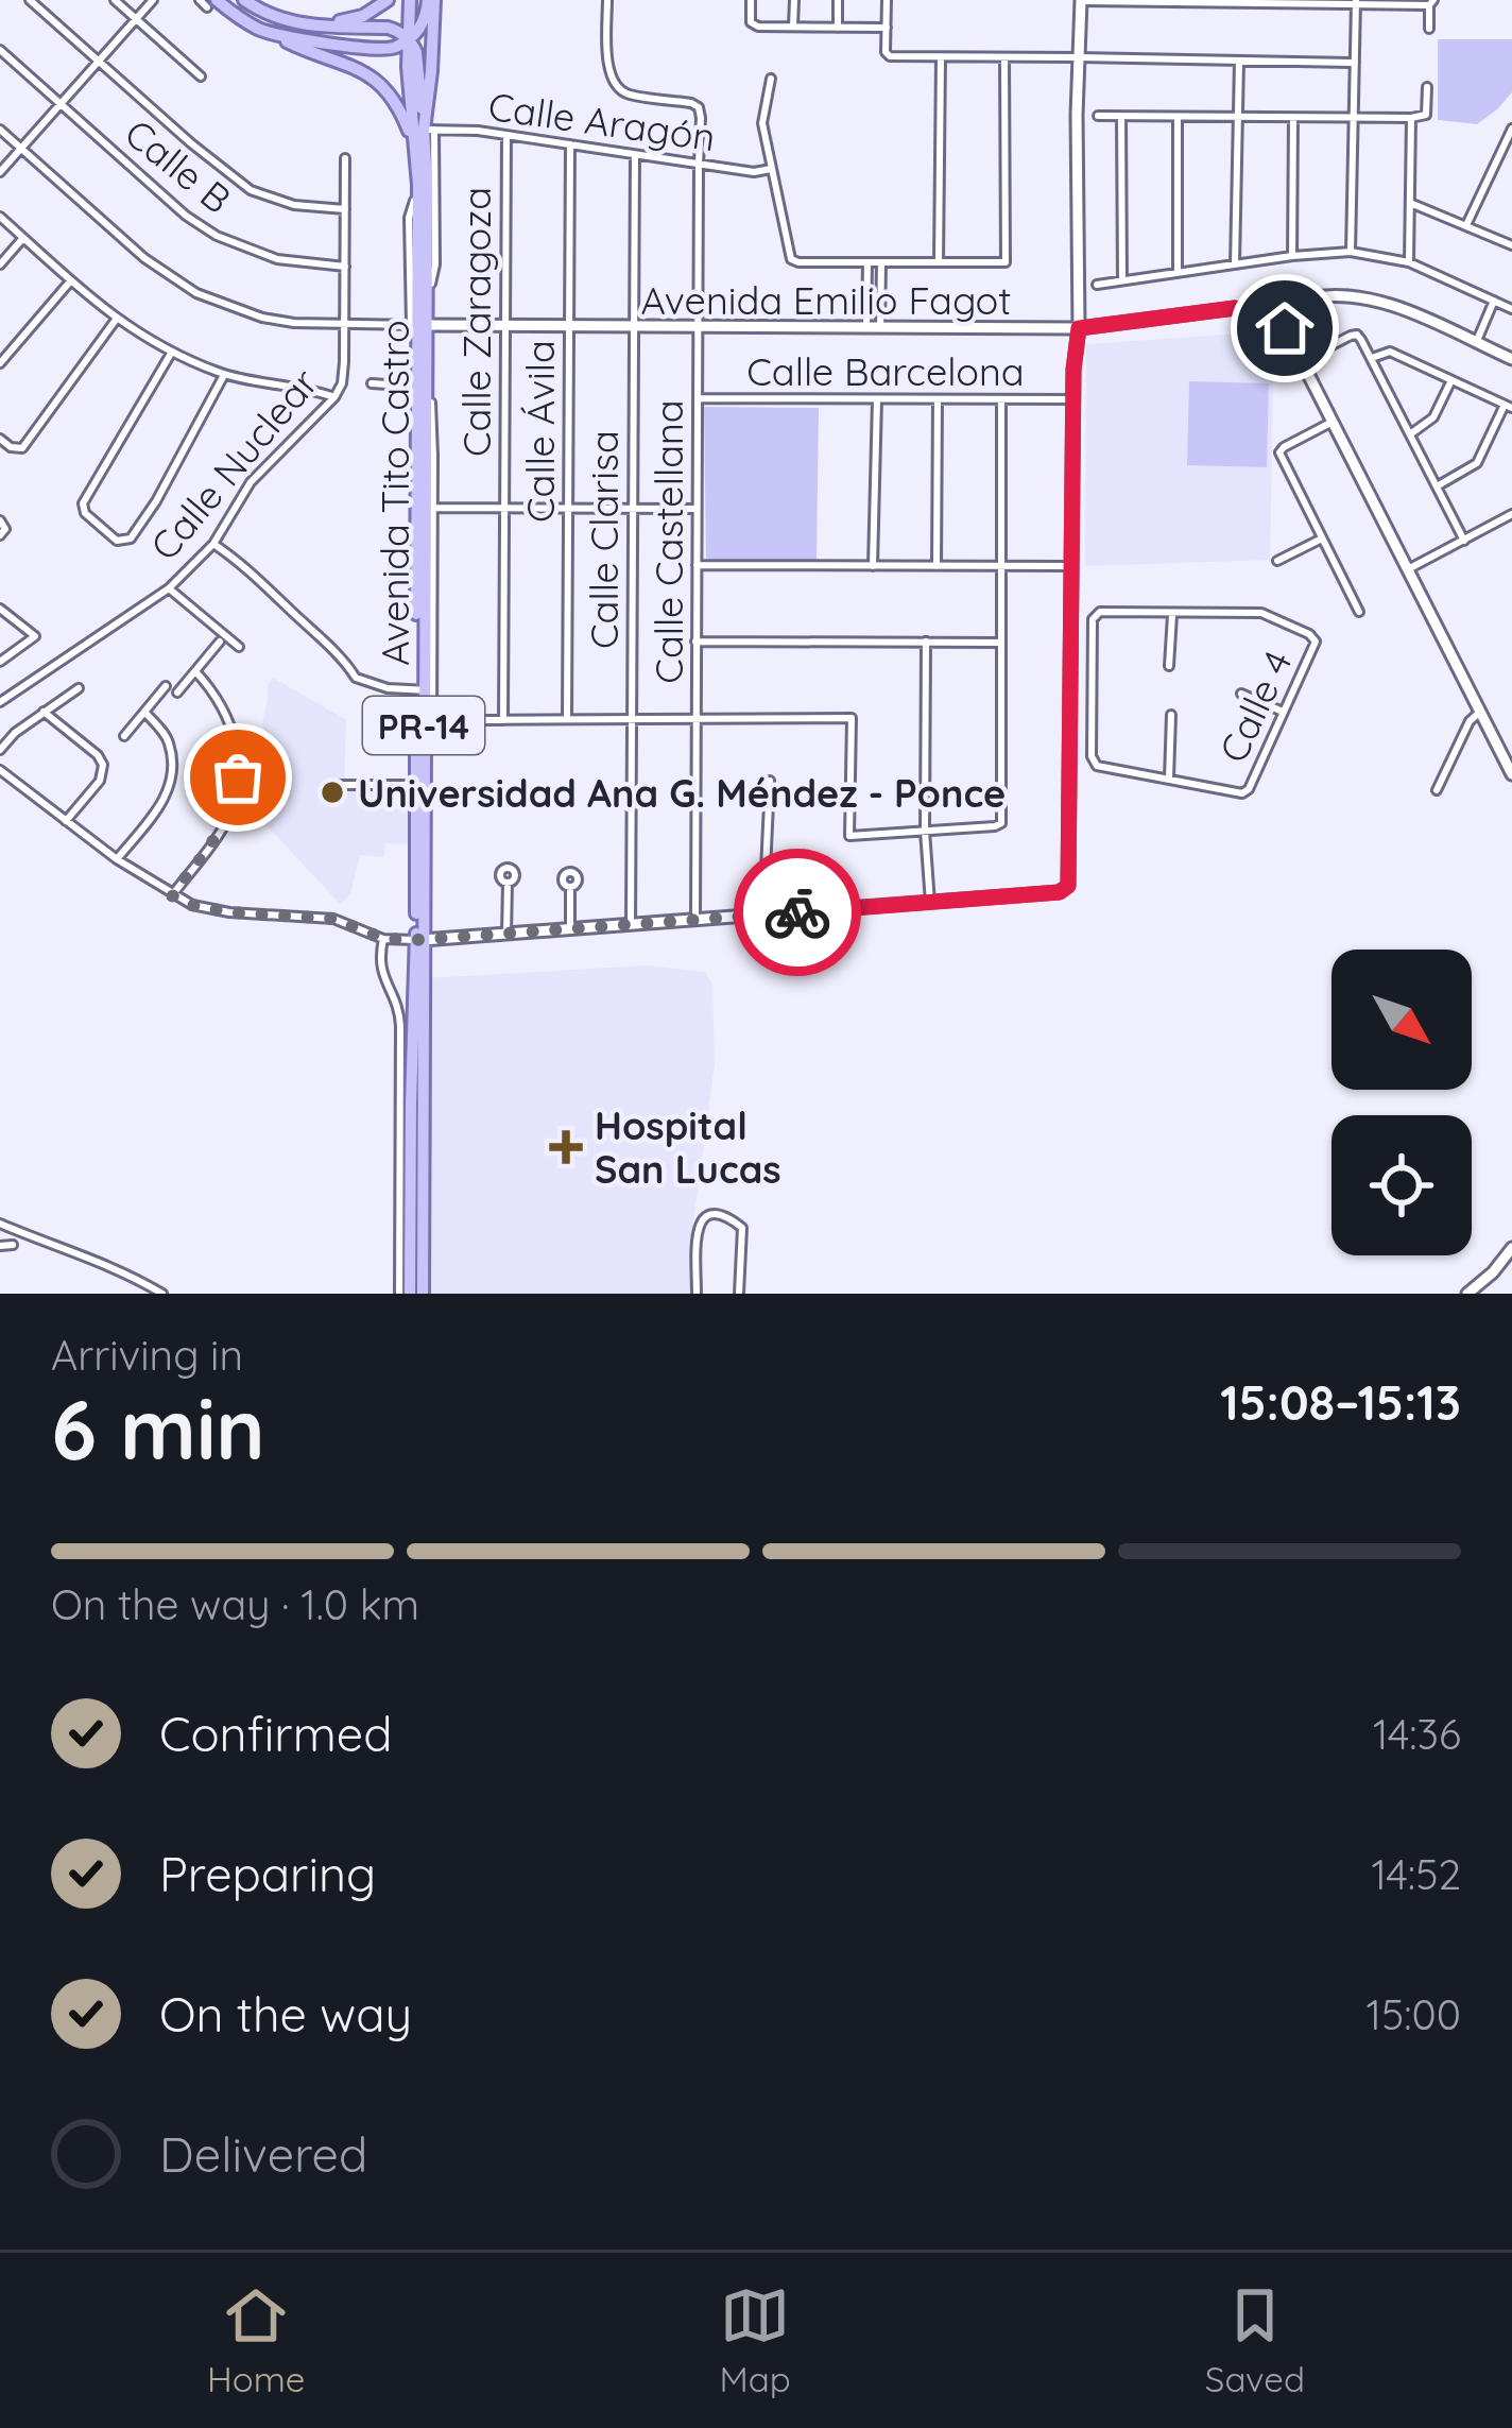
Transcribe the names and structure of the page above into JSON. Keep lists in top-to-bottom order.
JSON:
{
  "streets": {
    "main road": ["Avenida Tito Castro", "PR-14"],
    "street": [
      "Calle Aragón",
      "Calle B",
      "Avenida Emilio Fagot",
      "Calle Zaragoza",
      "Calle Barcelona",
      "Calle Ávila",
      "Calle Nuclear",
      "Calle Clarisa",
      "Calle Castellana",
      "Calle 4"
    ]
  },
  "crossings": [
    ["Calle Aragón", "Calle Zaragoza"],
    ["Calle Aragón", "Calle Ávila"],
    ["Calle Aragón", "Avenida Tito Castro"],
    ["Calle Aragón", "Calle Clarisa"],
    ["Calle Aragón", "Calle Castellana"],
    ["Calle B", "Calle Nuclear"],
    ["Avenida Emilio Fagot", "Calle Zaragoza"],
    ["Avenida Emilio Fagot", "Calle Ávila"],
    ["Avenida Emilio Fagot", "Calle Nuclear"],
    ["Avenida Emilio Fagot", "Avenida Tito Castro"],
    ["Avenida Emilio Fagot", "Calle Clarisa"],
    ["Avenida Emilio Fagot", "Calle Castellana"],
    ["Calle Zaragoza", "Calle Ávila"],
    ["Calle Zaragoza", "Calle Clarisa"],
    ["Calle Zaragoza", "Calle Castellana"],
    ["Calle Barcelona", "Calle Castellana"]
  ],
  "places": {
    "other": ["Universidad Ana G. Méndez - Ponce"],
    "health": ["Hospital San Lucas"]
  },
  "north": "bottom right",
  "page": {
    "heading": ["6 min", "Arriving in", "15:08–15:13"],
    "bar": "On the way · 1.0 km",
    "list": [
      ["Confirmed", "14:36"],
      ["Preparing", "14:52"],
      ["On the way", "15:00"],
      "Delivered"
    ],
    "tabs": ["Home", "Map", "Saved"]
  }
}
